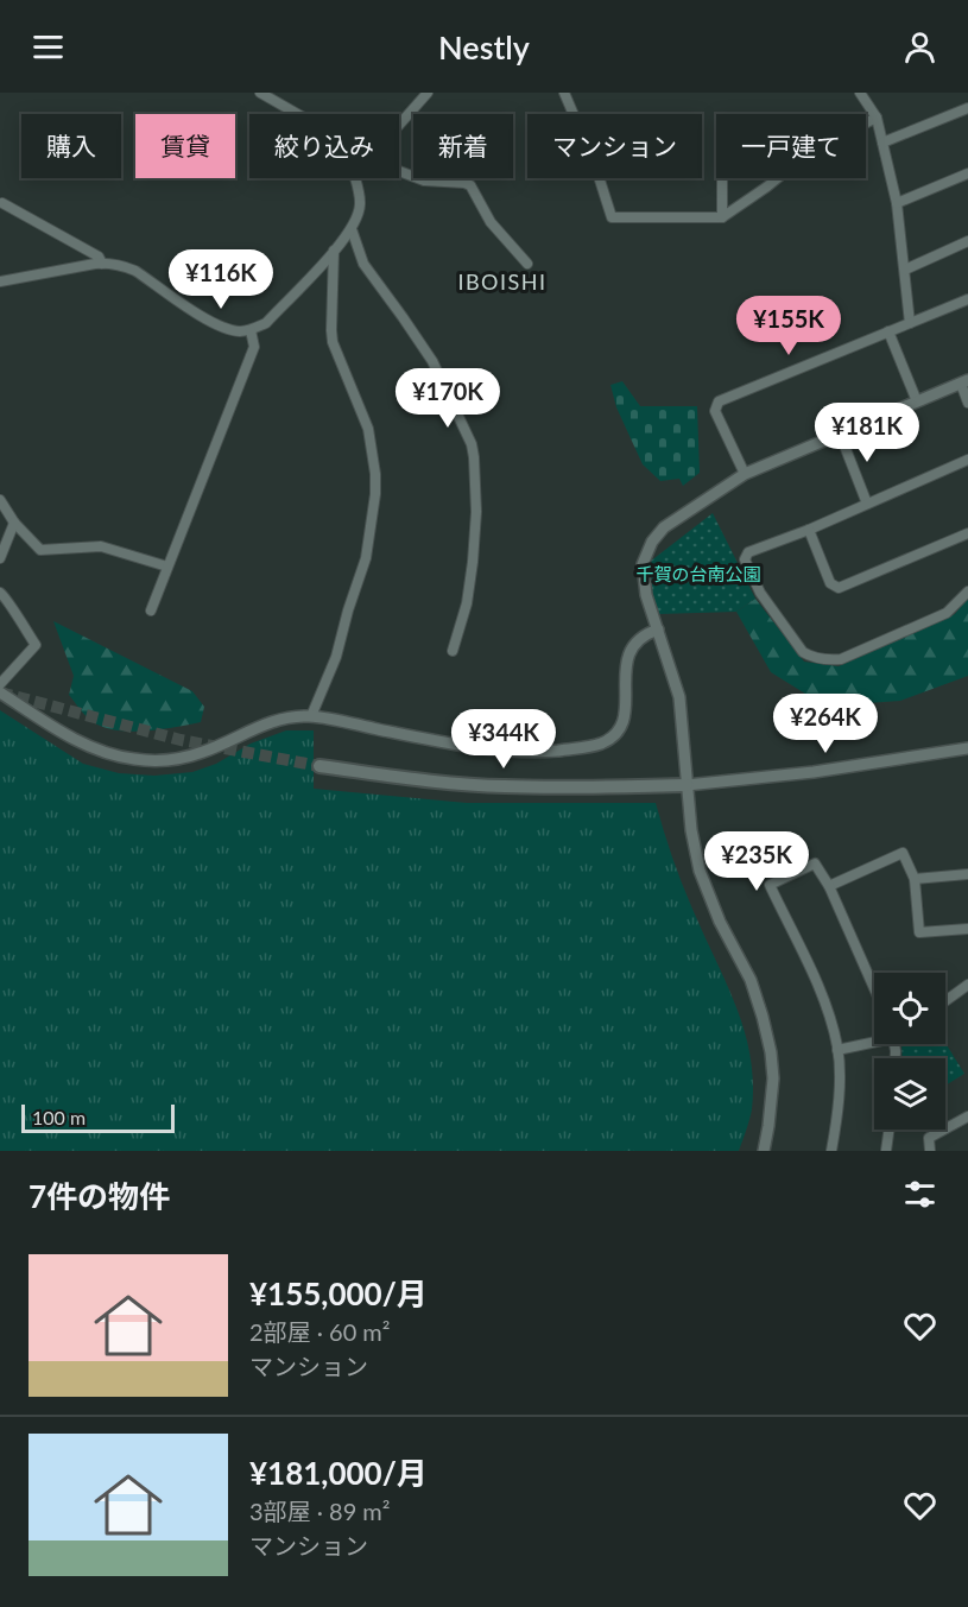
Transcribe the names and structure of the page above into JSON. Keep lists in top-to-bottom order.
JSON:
{
  "districts": ["IBOISHI"],
  "parks": ["千賀の台南公園"],
  "scale_bar": "100 m",
  "page": {
    "header": "Nestly",
    "chip": [
      "購入",
      "賃貸",
      "絞り込み",
      "新着",
      "マンション",
      "一戸建て"
    ],
    "price": [
      "¥116K",
      "¥155K",
      "¥170K",
      "¥181K",
      "¥264K",
      "¥344K",
      "¥235K"
    ],
    "scale": "100 m",
    "heading": "7件の物件",
    "list": [
      {
        "name": "¥155,000/月",
        "note": "2部屋 · 60 m² · マンション"
      },
      {
        "name": "¥181,000/月",
        "note": "3部屋 · 89 m² · マンション"
      }
    ]
  }
}
